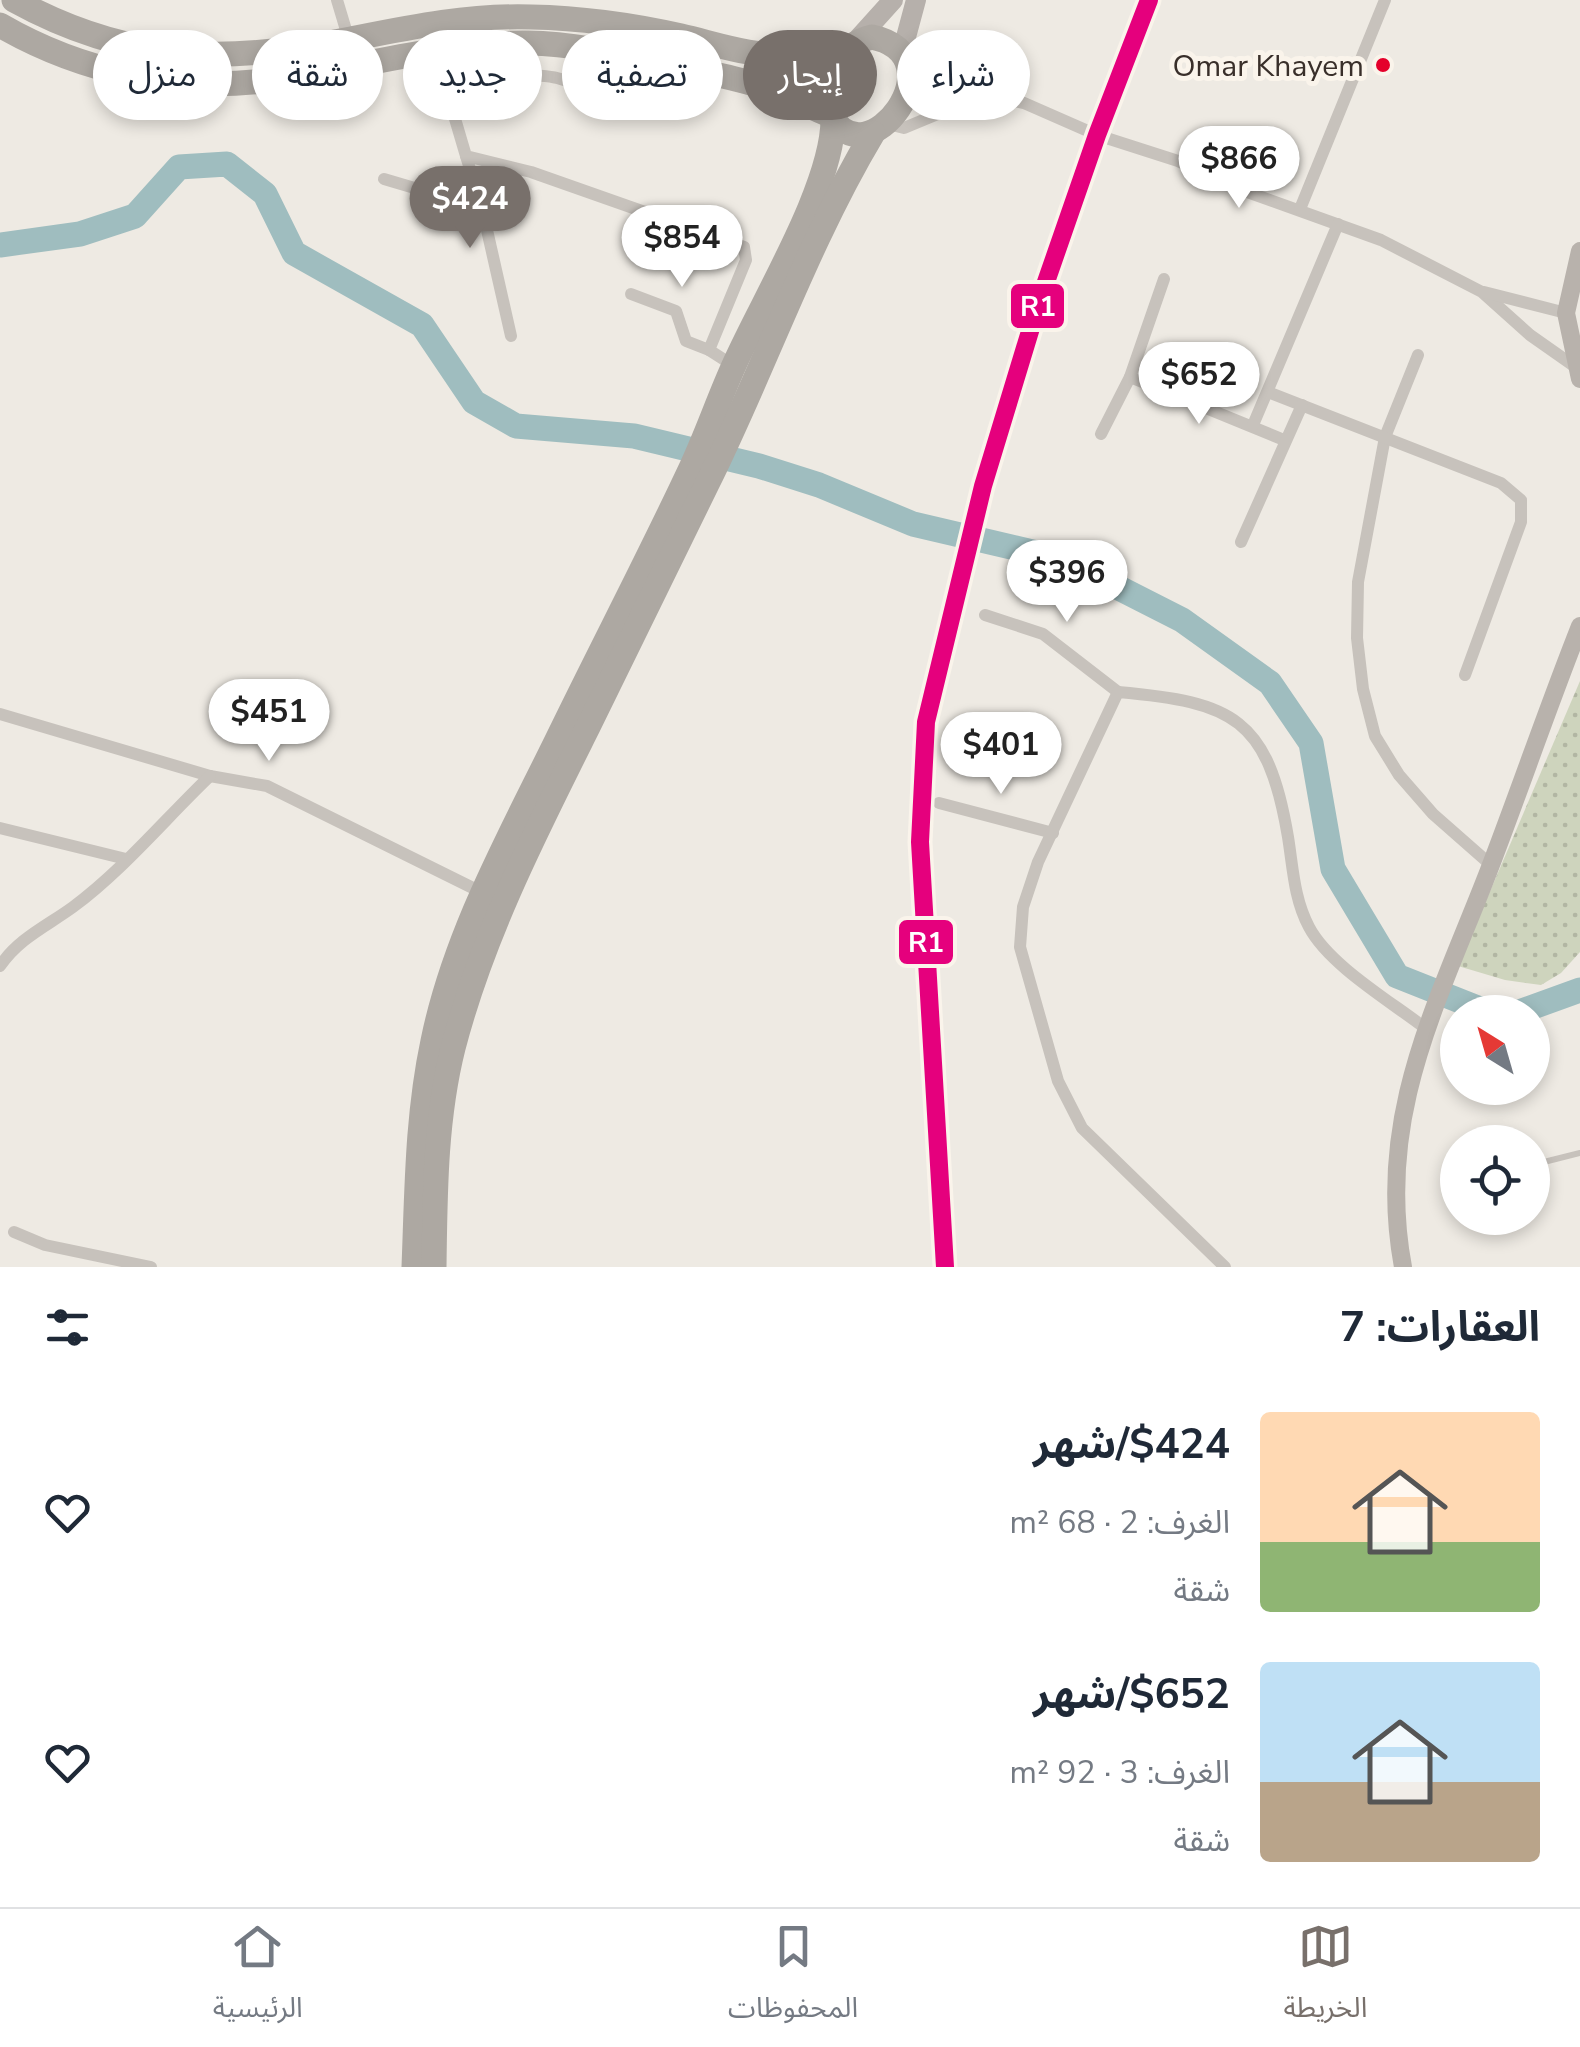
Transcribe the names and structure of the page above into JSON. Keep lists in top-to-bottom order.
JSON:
{
  "places": ["Omar Khayem"],
  "lines": ["transit line R1"],
  "north": "top left",
  "page": {
    "chip": [
      "شراء",
      "إيجار",
      "تصفية",
      "جديد",
      "شقة",
      "منزل"
    ],
    "price": [
      "$866",
      "$424",
      "$854",
      "$652",
      "$396",
      "$451",
      "$401"
    ],
    "heading": "العقارات: 7",
    "list": [
      {
        "name": "$424/شهر",
        "note": "الغرف: 2 · 68 m² · شقة"
      },
      {
        "name": "$652/شهر",
        "note": "الغرف: 3 · 92 m² · شقة"
      }
    ],
    "tabs": ["الخريطة", "المحفوظات", "الرئيسية"]
  }
}
